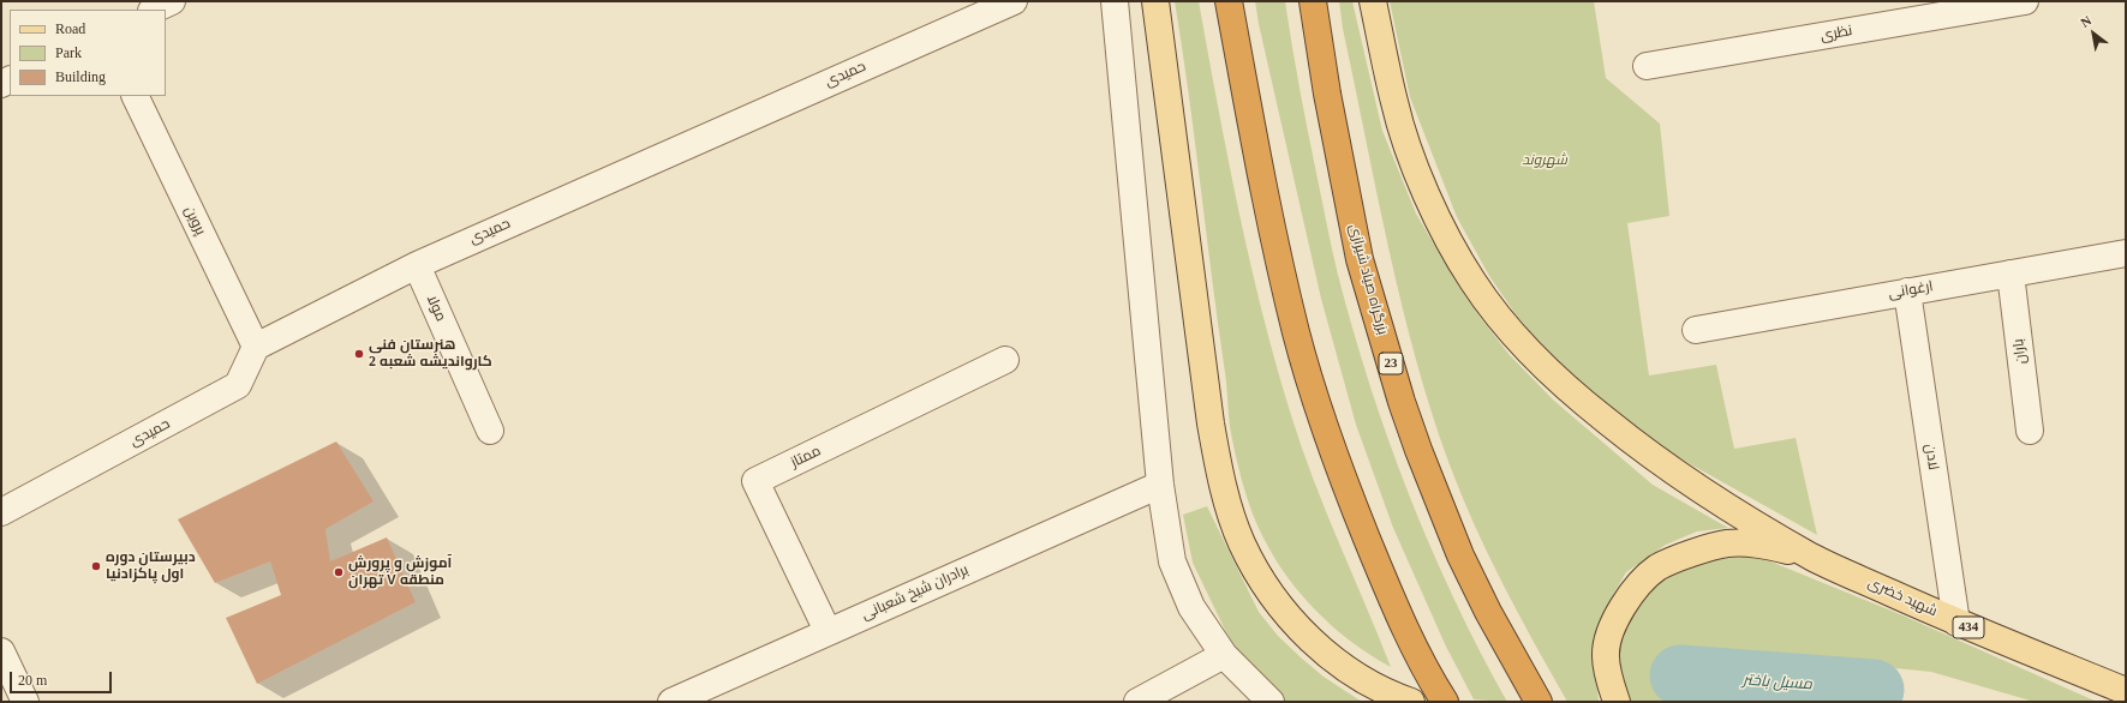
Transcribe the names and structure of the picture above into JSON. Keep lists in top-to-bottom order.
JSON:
{
  "streets": {
    "highway": ["بزرگراه صیاد شیرازی", "23"],
    "main road": ["شهید خضری", "434"],
    "street": [
      "نظری",
      "حمیدی",
      "پروین",
      "ارغوانی",
      "مولا",
      "باران",
      "ممتاز",
      "لادن",
      "برادران شیخ شعبانی"
    ]
  },
  "crossings": [
    ["حمیدی", "پروین"],
    ["حمیدی", "مولا"],
    ["ارغوانی", "باران"],
    ["ارغوانی", "لادن"],
    ["ممتاز", "برادران شیخ شعبانی"],
    ["لادن", "شهید خضری"]
  ],
  "water": ["مسیل باختر"],
  "parks": ["شهروند"],
  "places": ["هنرستان فنی کارواندیشه شعبه 2", "دبیرستان دوره اول پاکزادنیا", "آموزش و پرورش منطقه ۷ تهران"],
  "legend": ["Road", "Park", "Building"],
  "scale_bar": "20 m",
  "north": "top left"
}
